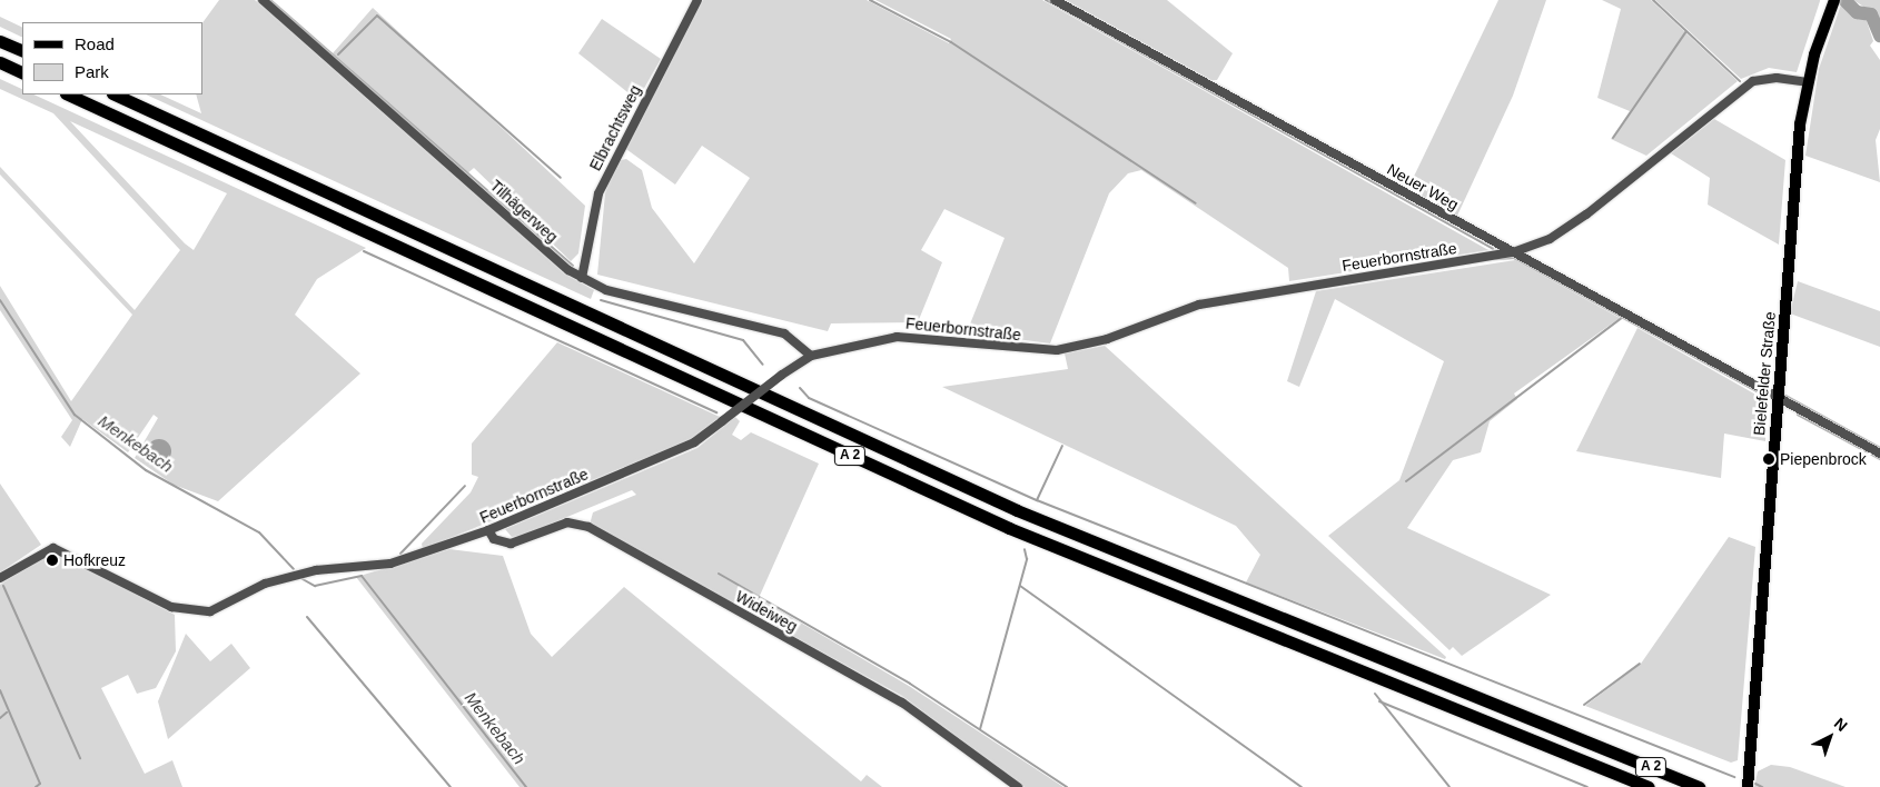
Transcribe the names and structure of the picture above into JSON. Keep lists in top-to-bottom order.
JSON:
{
  "streets": {
    "highway": ["A 2"],
    "main road": ["Bielefelder Straße"],
    "street": [
      "Elbrachtsweg",
      "Neuer Weg",
      "Tilhägerweg",
      "Feuerbornstraße",
      "Wideiweg"
    ]
  },
  "crossings": [
    ["Elbrachtsweg", "Tilhägerweg"],
    ["Neuer Weg", "Feuerbornstraße"],
    ["Neuer Weg", "Bielefelder Straße"],
    ["Tilhägerweg", "Feuerbornstraße"],
    ["Feuerbornstraße", "Bielefelder Straße"],
    ["Feuerbornstraße", "Wideiweg"]
  ],
  "water": ["Menkebach"],
  "places": ["Piepenbrock", "Hofkreuz"],
  "legend": ["Road", "Park"],
  "north": "top right"
}
